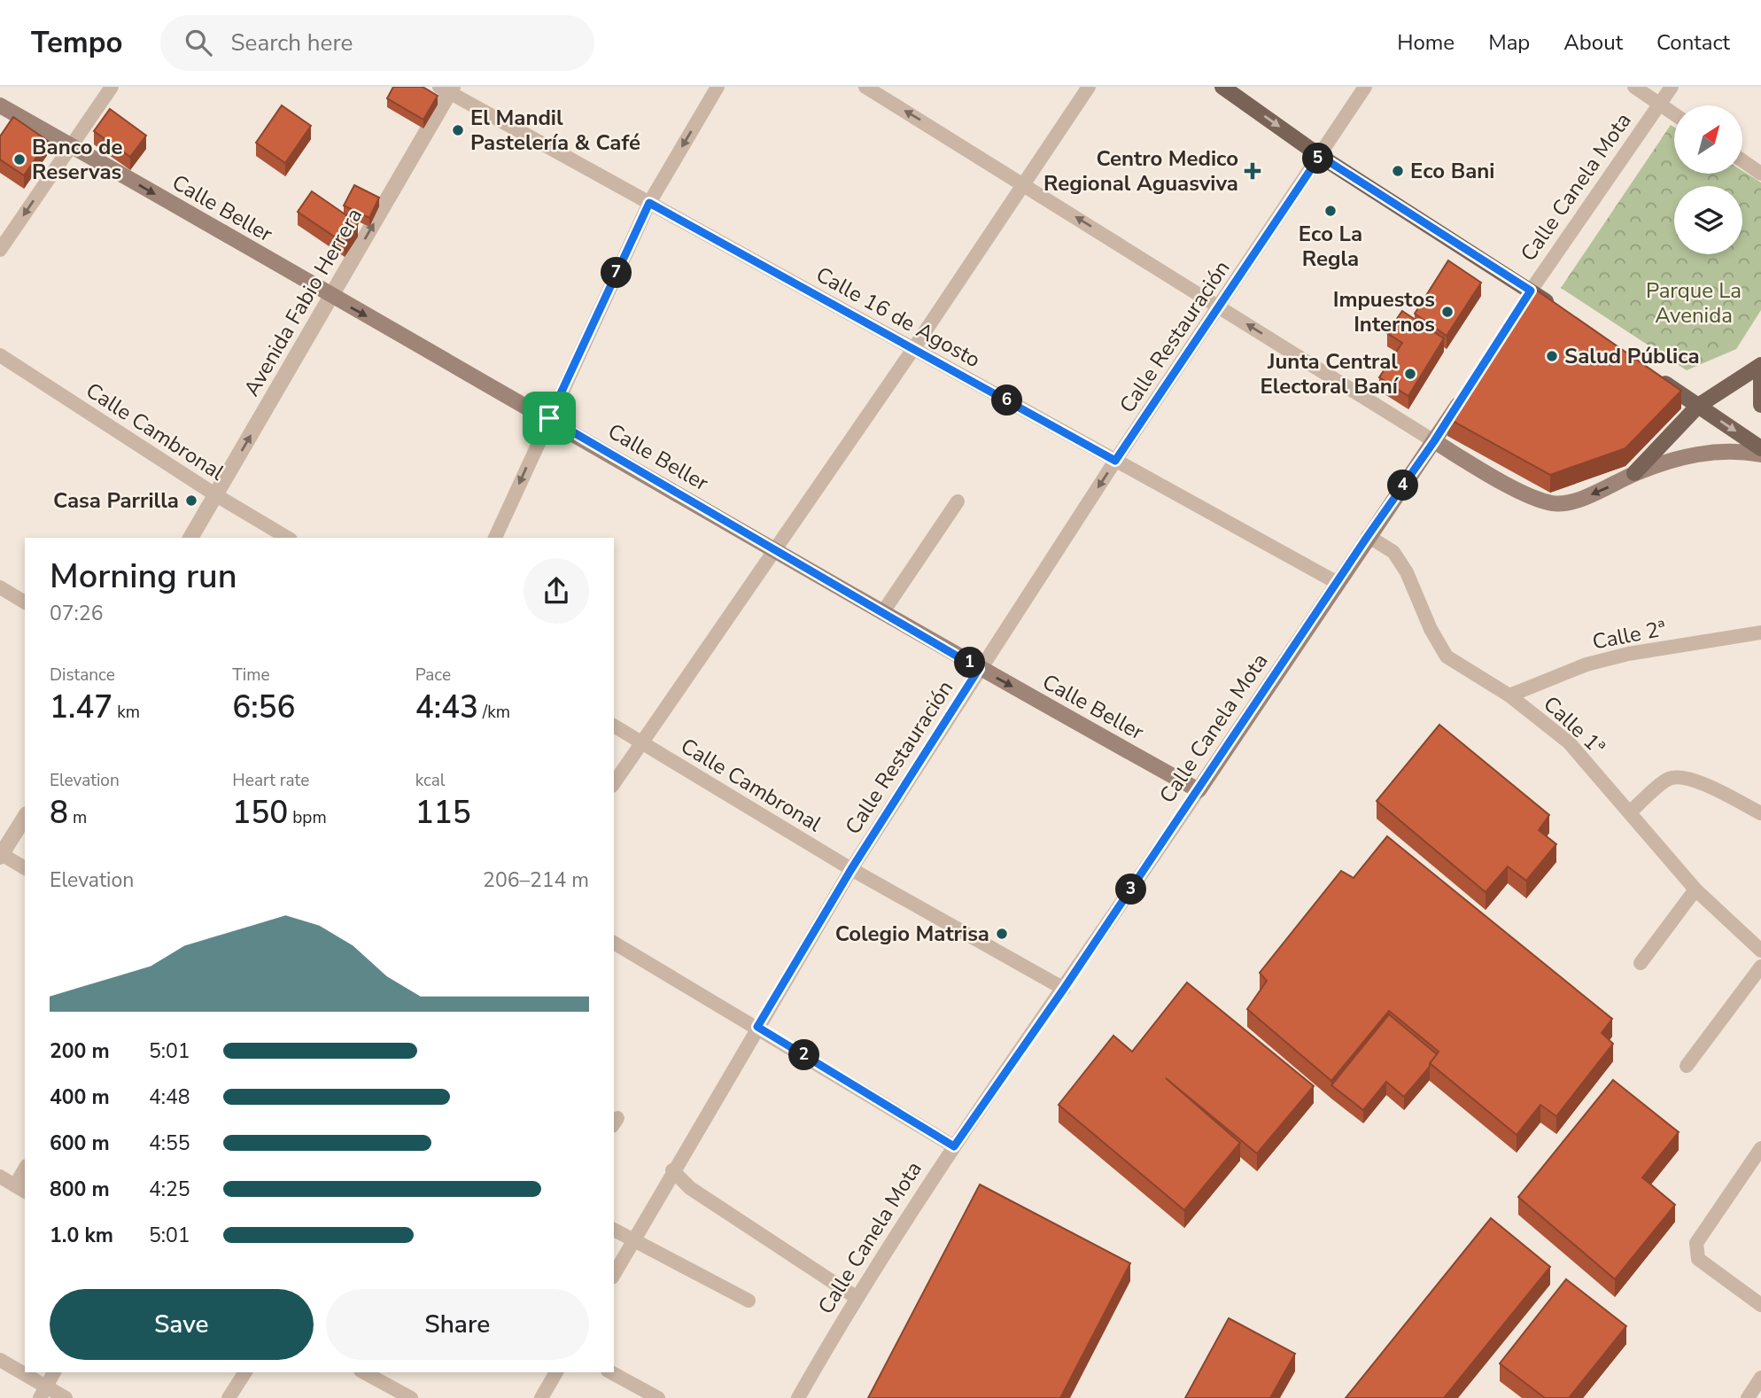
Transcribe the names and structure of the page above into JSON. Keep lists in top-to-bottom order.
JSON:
{
  "streets": {
    "main road": ["Calle Canela Mota", "Calle Beller"],
    "street": [
      "Avenida Fabio Herrera",
      "Calle 16 de Agosto",
      "Calle Restauración",
      "Calle Cambronal",
      "Calle 2ª",
      "Calle 1ª"
    ]
  },
  "crossings": [
    ["Calle Canela Mota", "Calle Beller"],
    ["Calle Canela Mota", "Calle 16 de Agosto"],
    ["Calle Canela Mota", "Calle Cambronal"],
    ["Calle Canela Mota", "Calle 1ª"],
    ["Calle Beller", "Avenida Fabio Herrera"],
    ["Calle Beller", "Calle Restauración"],
    ["Avenida Fabio Herrera", "Calle 16 de Agosto"],
    ["Avenida Fabio Herrera", "Calle Cambronal"],
    ["Calle 16 de Agosto", "Calle Restauración"],
    ["Calle Restauración", "Calle Cambronal"],
    ["Calle 2ª", "Calle 1ª"]
  ],
  "one_way": ["Calle Beller", "Avenida Fabio Herrera"],
  "parks": ["Parque La Avenida"],
  "places": {
    "other": [
      "El Mandil Pastelería & Café",
      "Banco de Reservas",
      "Eco Bani",
      "Eco La Regla",
      "Impuestos Internos",
      "Salud Pública",
      "Junta Central Electoral Baní",
      "Casa Parrilla",
      "Colegio Matrisa"
    ],
    "health": ["Centro Medico Regional Aguasviva"]
  },
  "north": "top right",
  "page": {
    "header": "Tempo",
    "search": "Search here",
    "nav": [
      "Home",
      "Map",
      "About",
      "Contact"
    ],
    "pins": [
      "5",
      "7",
      "6",
      "4",
      "1",
      "3",
      "2"
    ],
    "heading": ["Morning run", "07:26"],
    "stats": [
      ["Distance", "1.47 km"],
      ["Time", "6:56"],
      ["Pace", "4:43 /km"],
      ["Elevation", "8 m"],
      ["Heart rate", "150 bpm"],
      ["kcal", "115"]
    ],
    "chart": ["Elevation", "206–214 m"],
    "list": [
      {
        "name": "200 m",
        "note": "5:01"
      },
      {
        "name": "400 m",
        "note": "4:48"
      },
      {
        "name": "600 m",
        "note": "4:55"
      },
      {
        "name": "800 m",
        "note": "4:25"
      },
      {
        "name": "1.0 km",
        "note": "5:01"
      }
    ],
    "buttons": ["Save", "Share"]
  }
}
